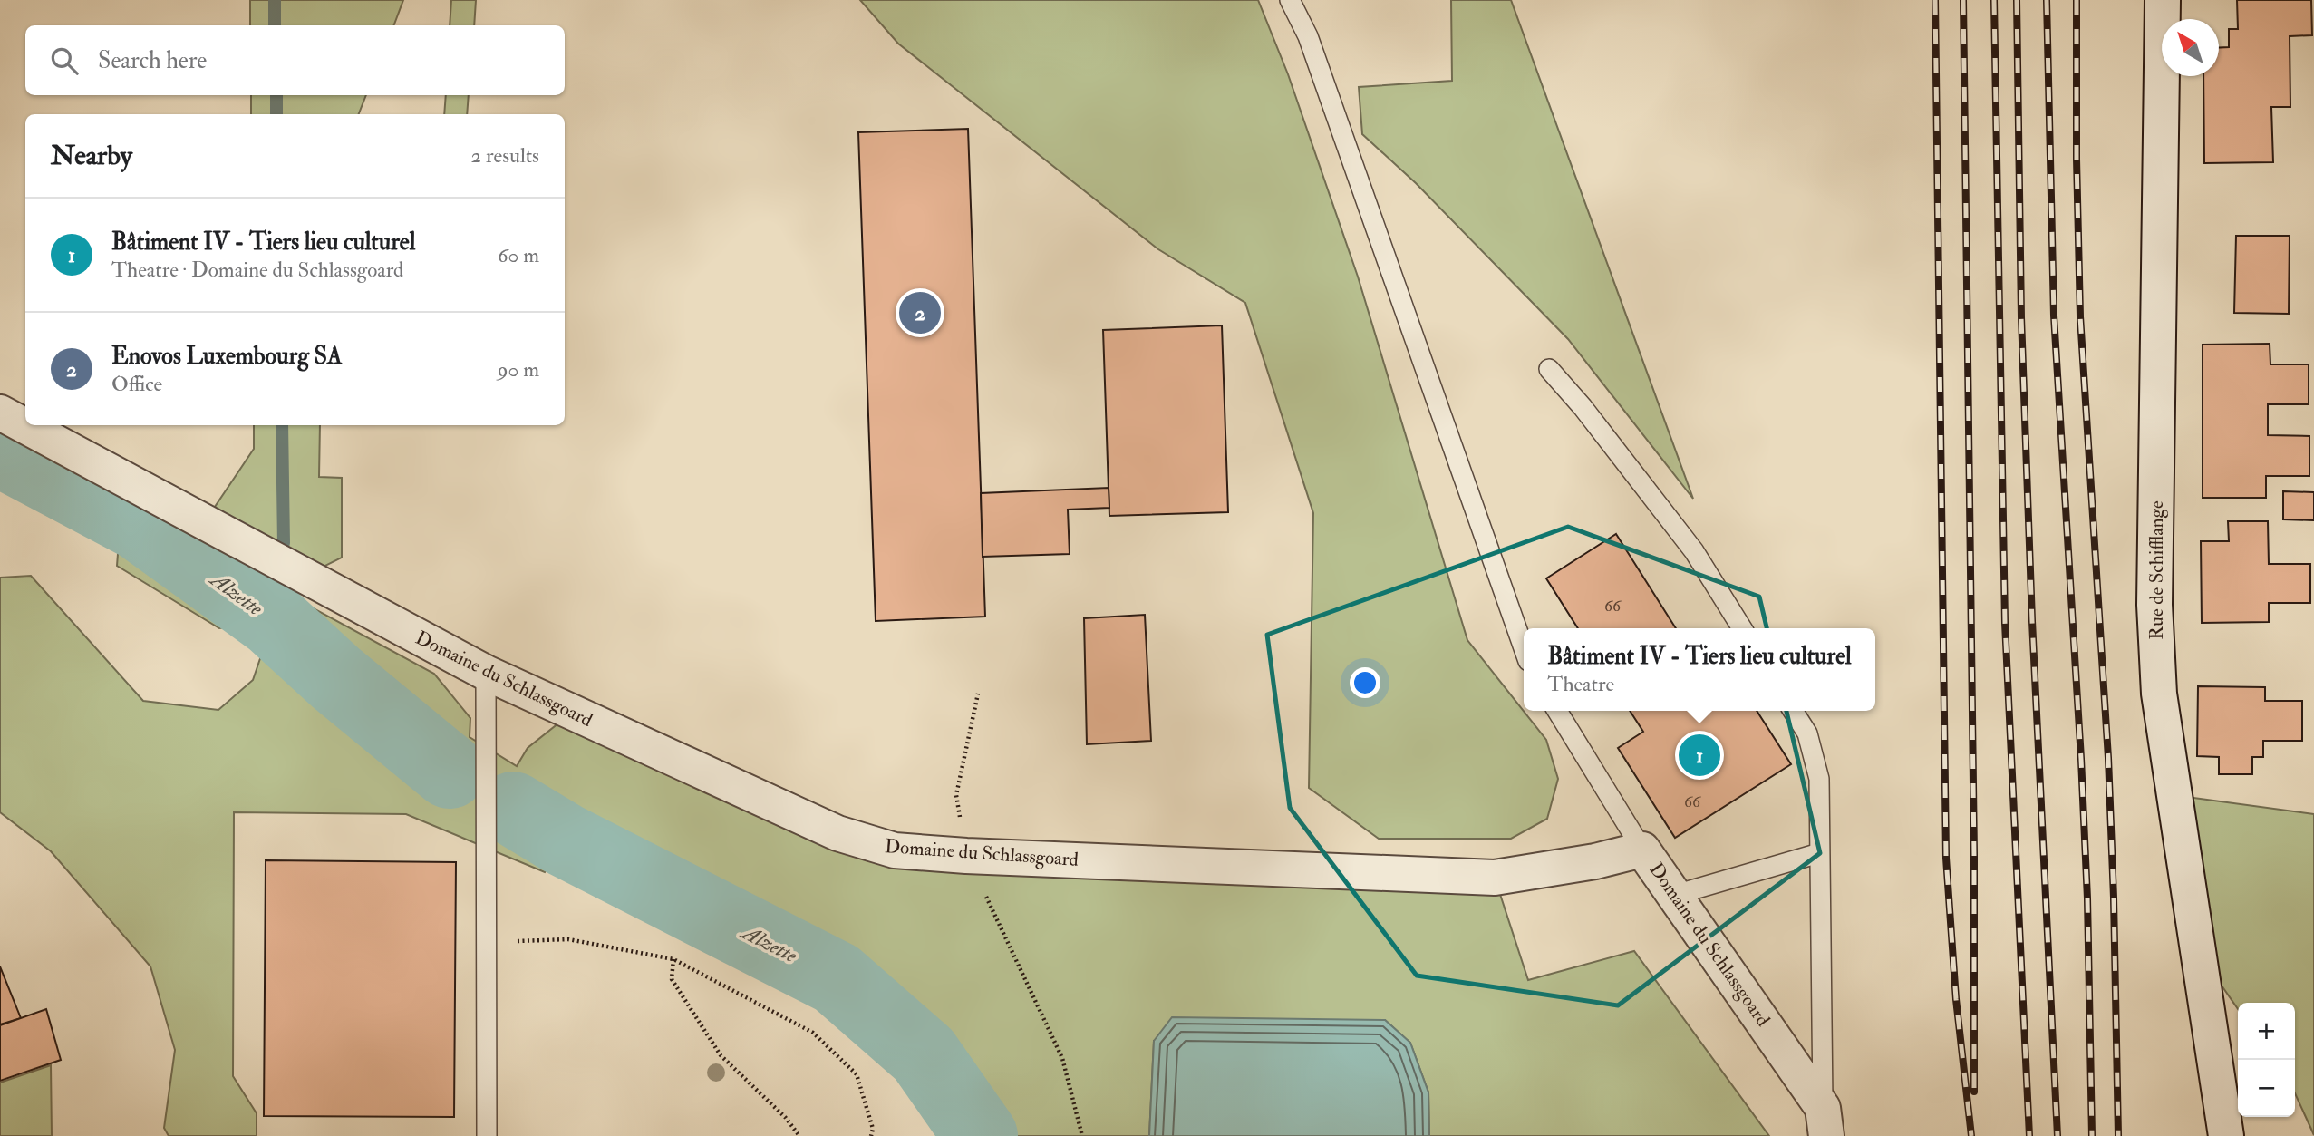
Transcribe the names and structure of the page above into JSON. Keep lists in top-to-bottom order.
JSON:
{
  "streets": {
    "street": ["Rue de Schifflange", "Domaine du Schlassgoard"]
  },
  "water": ["Alzette"],
  "house_numbers": ["66", "66"],
  "north": "top left",
  "page": {
    "search": "Search here",
    "heading": ["Nearby", "2 results"],
    "list": [
      {
        "mark": "1",
        "name": "Bâtiment IV - Tiers lieu culturel",
        "note": "Theatre · Domaine du Schlassgoard",
        "value": "60 m"
      },
      {
        "mark": "2",
        "name": "Enovos Luxembourg SA",
        "note": "Office",
        "value": "90 m"
      }
    ],
    "pins": ["2", "1"],
    "popup": ["Bâtiment IV - Tiers lieu culturel", "Theatre"],
    "map_buttons": ["+", "−"]
  }
}
